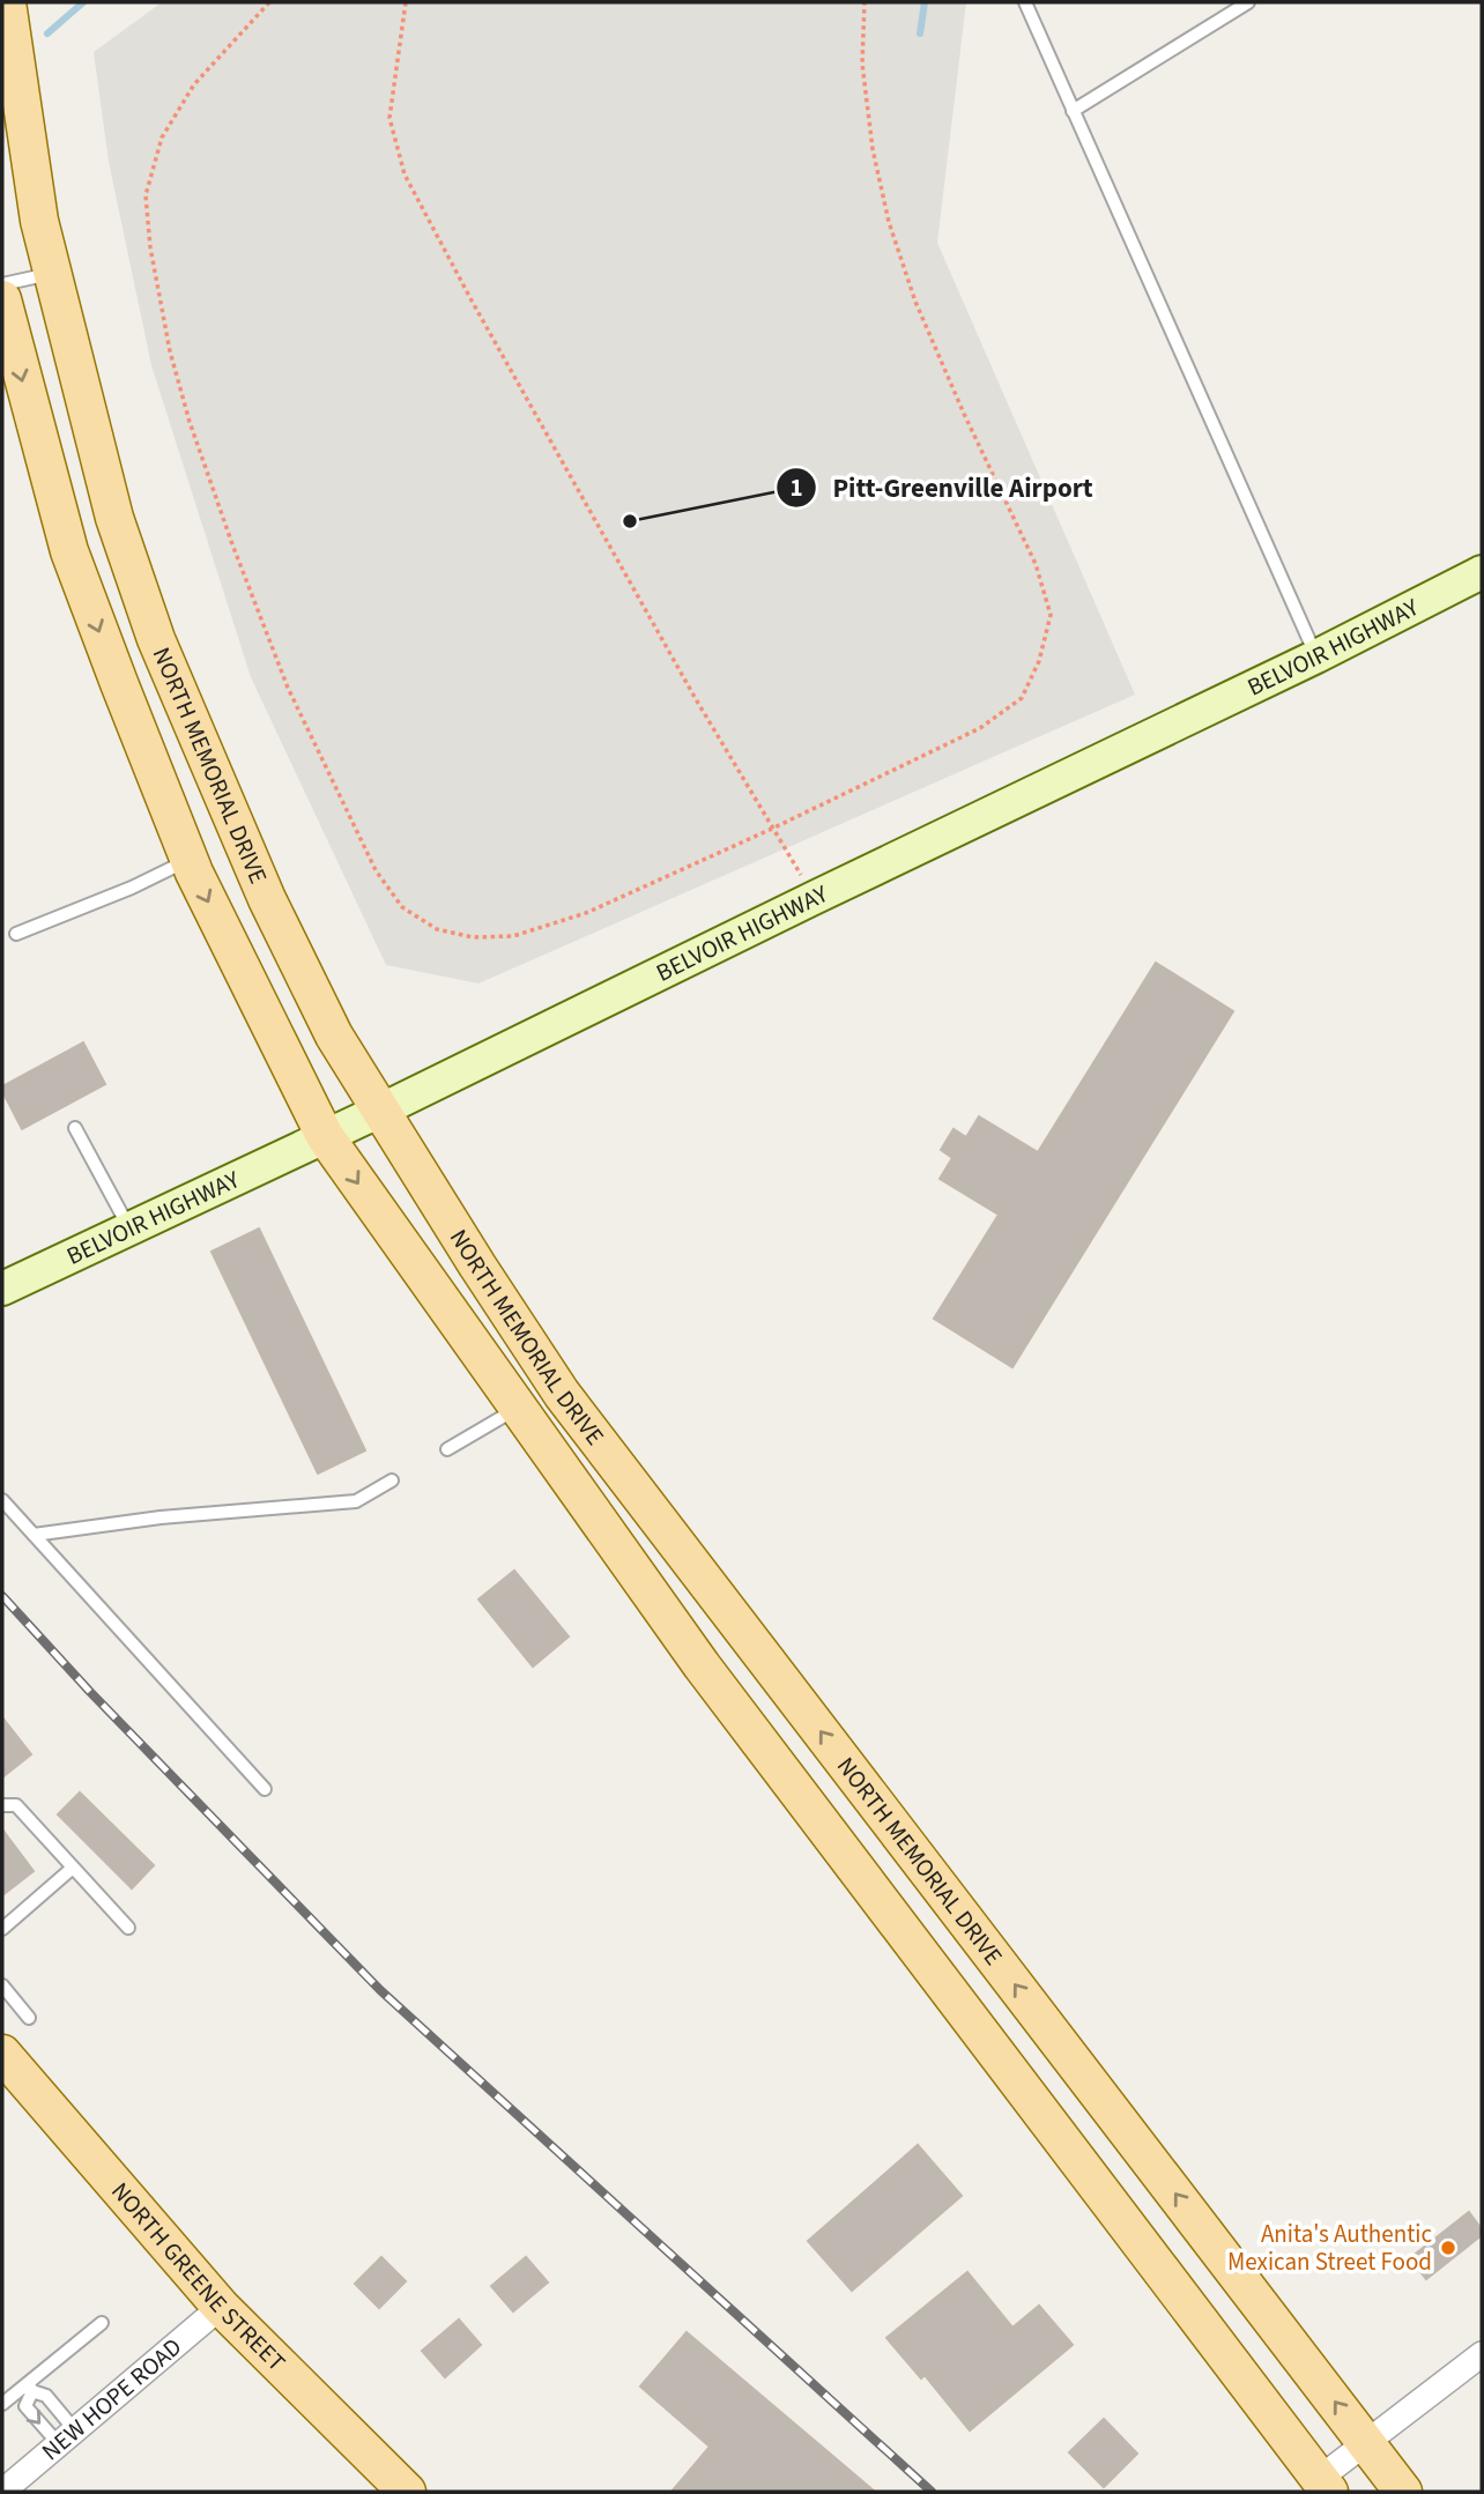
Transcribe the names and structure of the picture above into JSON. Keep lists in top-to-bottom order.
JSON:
{
  "streets": {
    "main road": ["NORTH MEMORIAL DRIVE", "NORTH GREENE STREET"],
    "street": ["BELVOIR HIGHWAY", "NEW HOPE ROAD"]
  },
  "crossings": [
    ["BELVOIR HIGHWAY", "NORTH MEMORIAL DRIVE"],
    ["NORTH GREENE STREET", "NEW HOPE ROAD"]
  ],
  "places": ["Pitt-Greenville Airport", "Anita's Authentic Mexican Street Food"]
}
